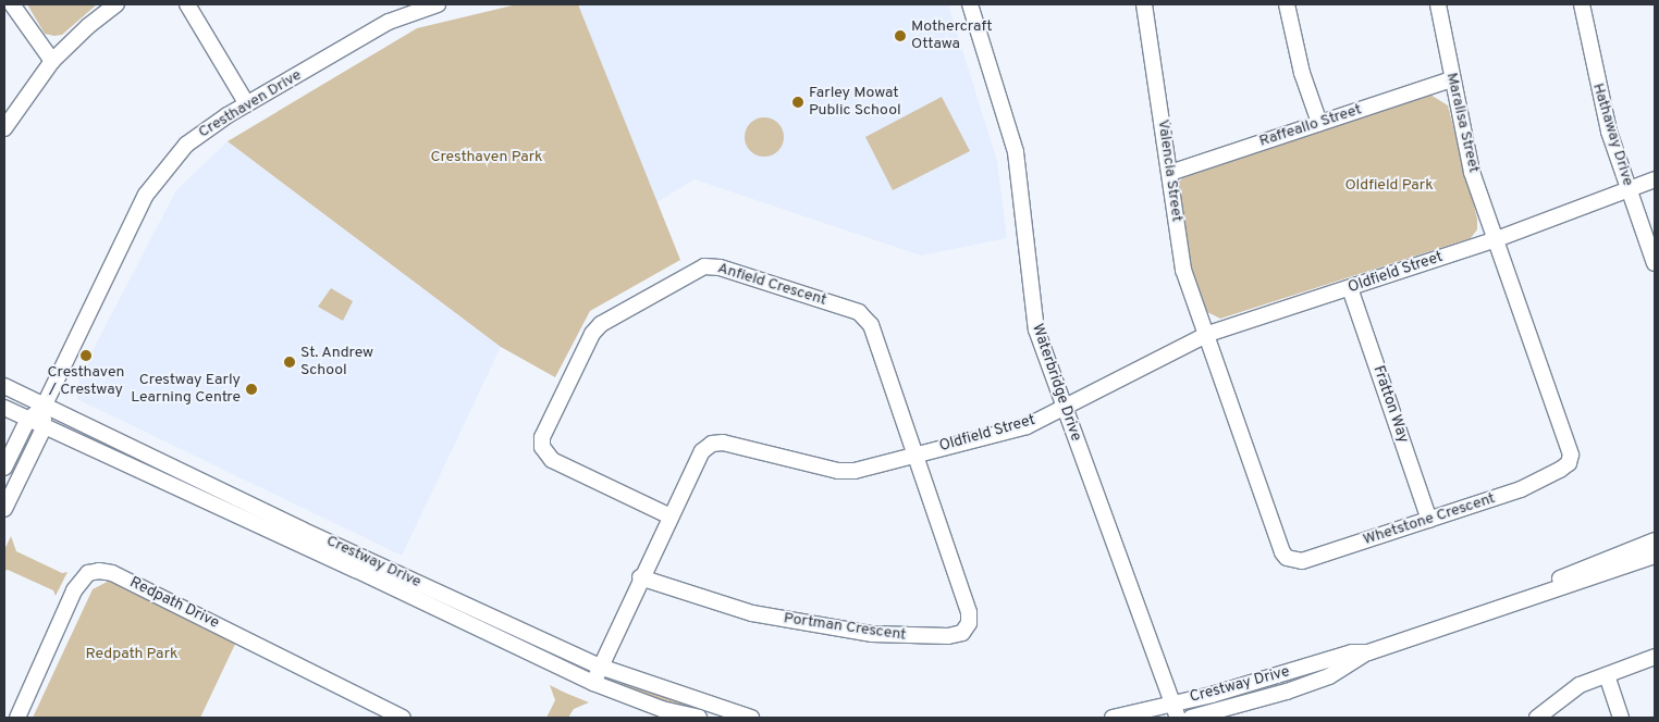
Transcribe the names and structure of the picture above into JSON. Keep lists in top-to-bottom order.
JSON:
{
  "streets": {
    "street": [
      "Cresthaven Drive",
      "Maralisa Street",
      "Raffeallo Street",
      "Hathaway Drive",
      "Valencia Street",
      "Oldfield Street",
      "Anfield Crescent",
      "Waterbridge Drive",
      "Fratton Way",
      "Whetstone Crescent",
      "Crestway Drive",
      "Redpath Drive",
      "Portman Crescent"
    ]
  },
  "crossings": [
    ["Cresthaven Drive", "Crestway Drive"],
    ["Maralisa Street", "Raffeallo Street"],
    ["Maralisa Street", "Oldfield Street"],
    ["Maralisa Street", "Whetstone Crescent"],
    ["Raffeallo Street", "Valencia Street"],
    ["Hathaway Drive", "Oldfield Street"],
    ["Valencia Street", "Oldfield Street"],
    ["Valencia Street", "Whetstone Crescent"],
    ["Oldfield Street", "Anfield Crescent"],
    ["Oldfield Street", "Waterbridge Drive"],
    ["Oldfield Street", "Fratton Way"],
    ["Oldfield Street", "Whetstone Crescent"],
    ["Oldfield Street", "Crestway Drive"],
    ["Oldfield Street", "Portman Crescent"],
    ["Anfield Crescent", "Portman Crescent"],
    ["Waterbridge Drive", "Crestway Drive"],
    ["Fratton Way", "Whetstone Crescent"]
  ],
  "parks": ["Cresthaven Park", "Oldfield Park", "Redpath Park"],
  "places": [
    "Mothercraft Ottawa",
    "Farley Mowat Public School",
    "Cresthaven / Crestway",
    "St. Andrew School",
    "Crestway Early Learning Centre"
  ]
}
